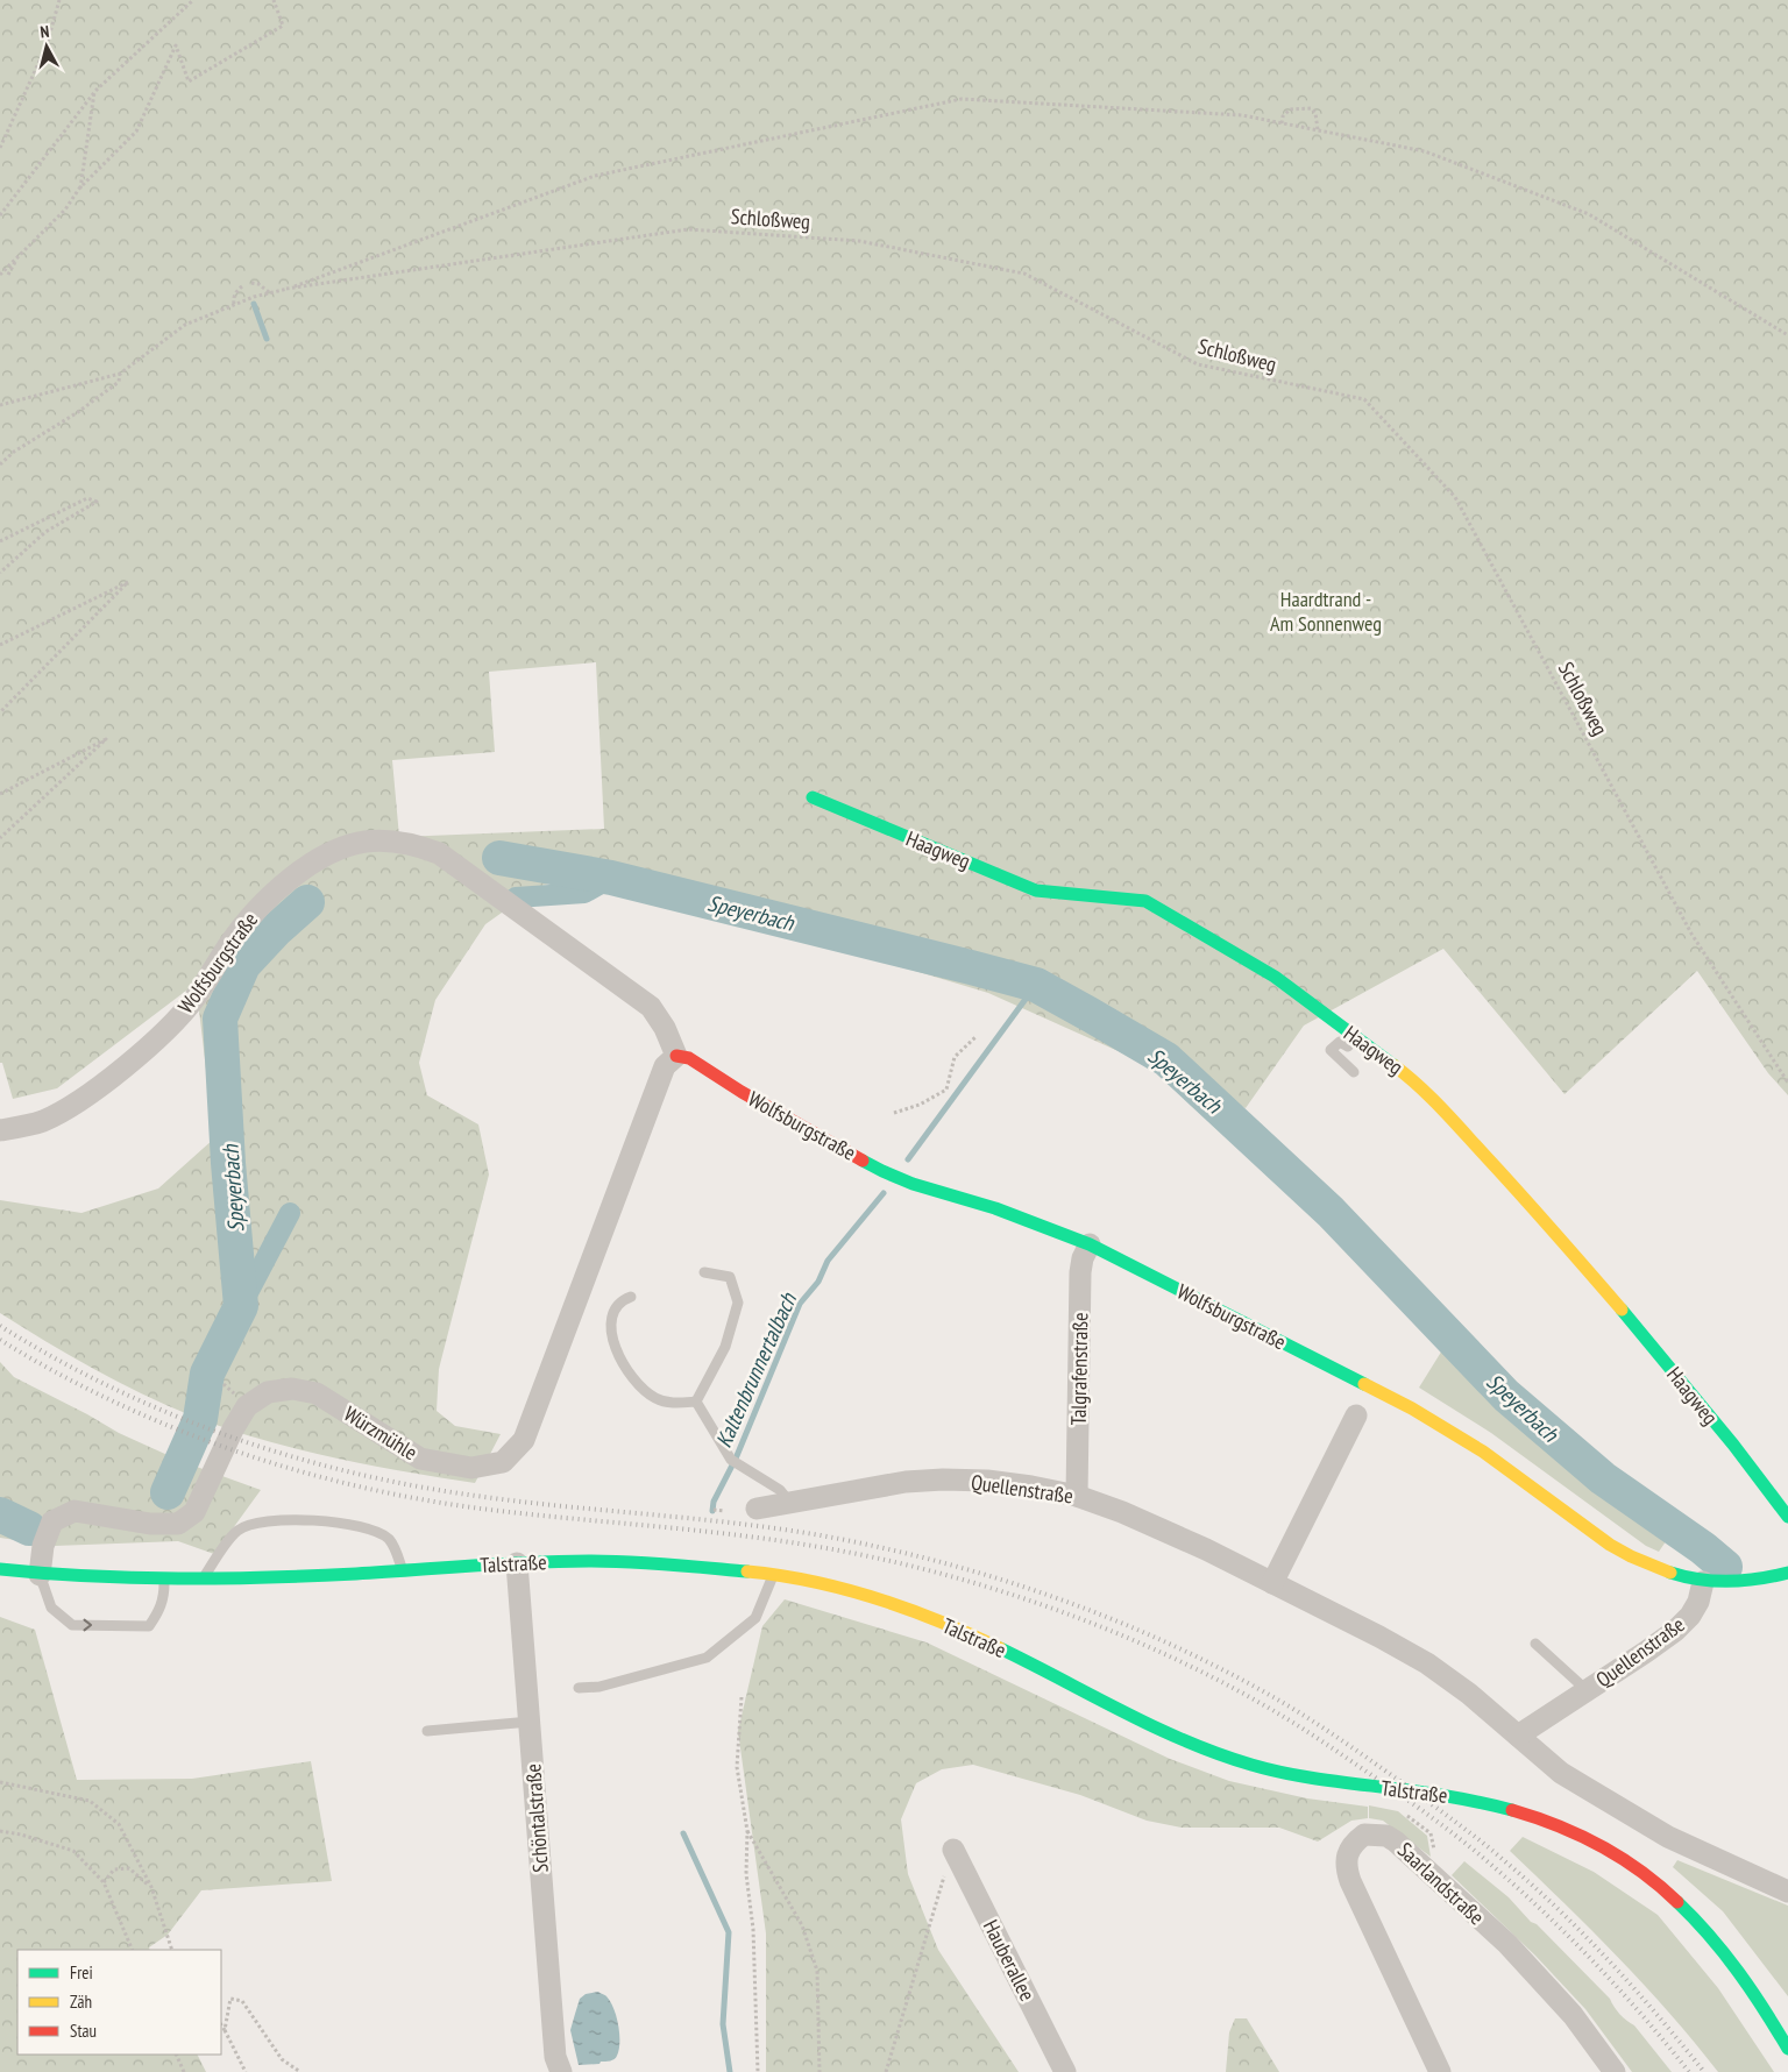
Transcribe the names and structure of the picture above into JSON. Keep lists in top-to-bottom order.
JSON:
{
  "streets": {
    "street": [
      "Haagweg",
      "Wolfsburgstraße",
      "Talgrafenstraße",
      "Würzmühle",
      "Quellenstraße",
      "Talstraße",
      "Schöntalstraße",
      "Saarlandstraße",
      "Hauberallee"
    ],
    "path": ["Schloßweg"]
  },
  "crossings": [
    ["Wolfsburgstraße", "Talgrafenstraße"],
    ["Wolfsburgstraße", "Würzmühle"],
    ["Wolfsburgstraße", "Quellenstraße"],
    ["Talgrafenstraße", "Quellenstraße"],
    ["Würzmühle", "Talstraße"],
    ["Talstraße", "Schöntalstraße"]
  ],
  "water": ["Speyerbach", "Kaltenbrunnertalbach"],
  "parks": ["Haardtrand - Am Sonnenweg"],
  "legend": ["Frei", "Zäh", "Stau"],
  "north": "top"
}
